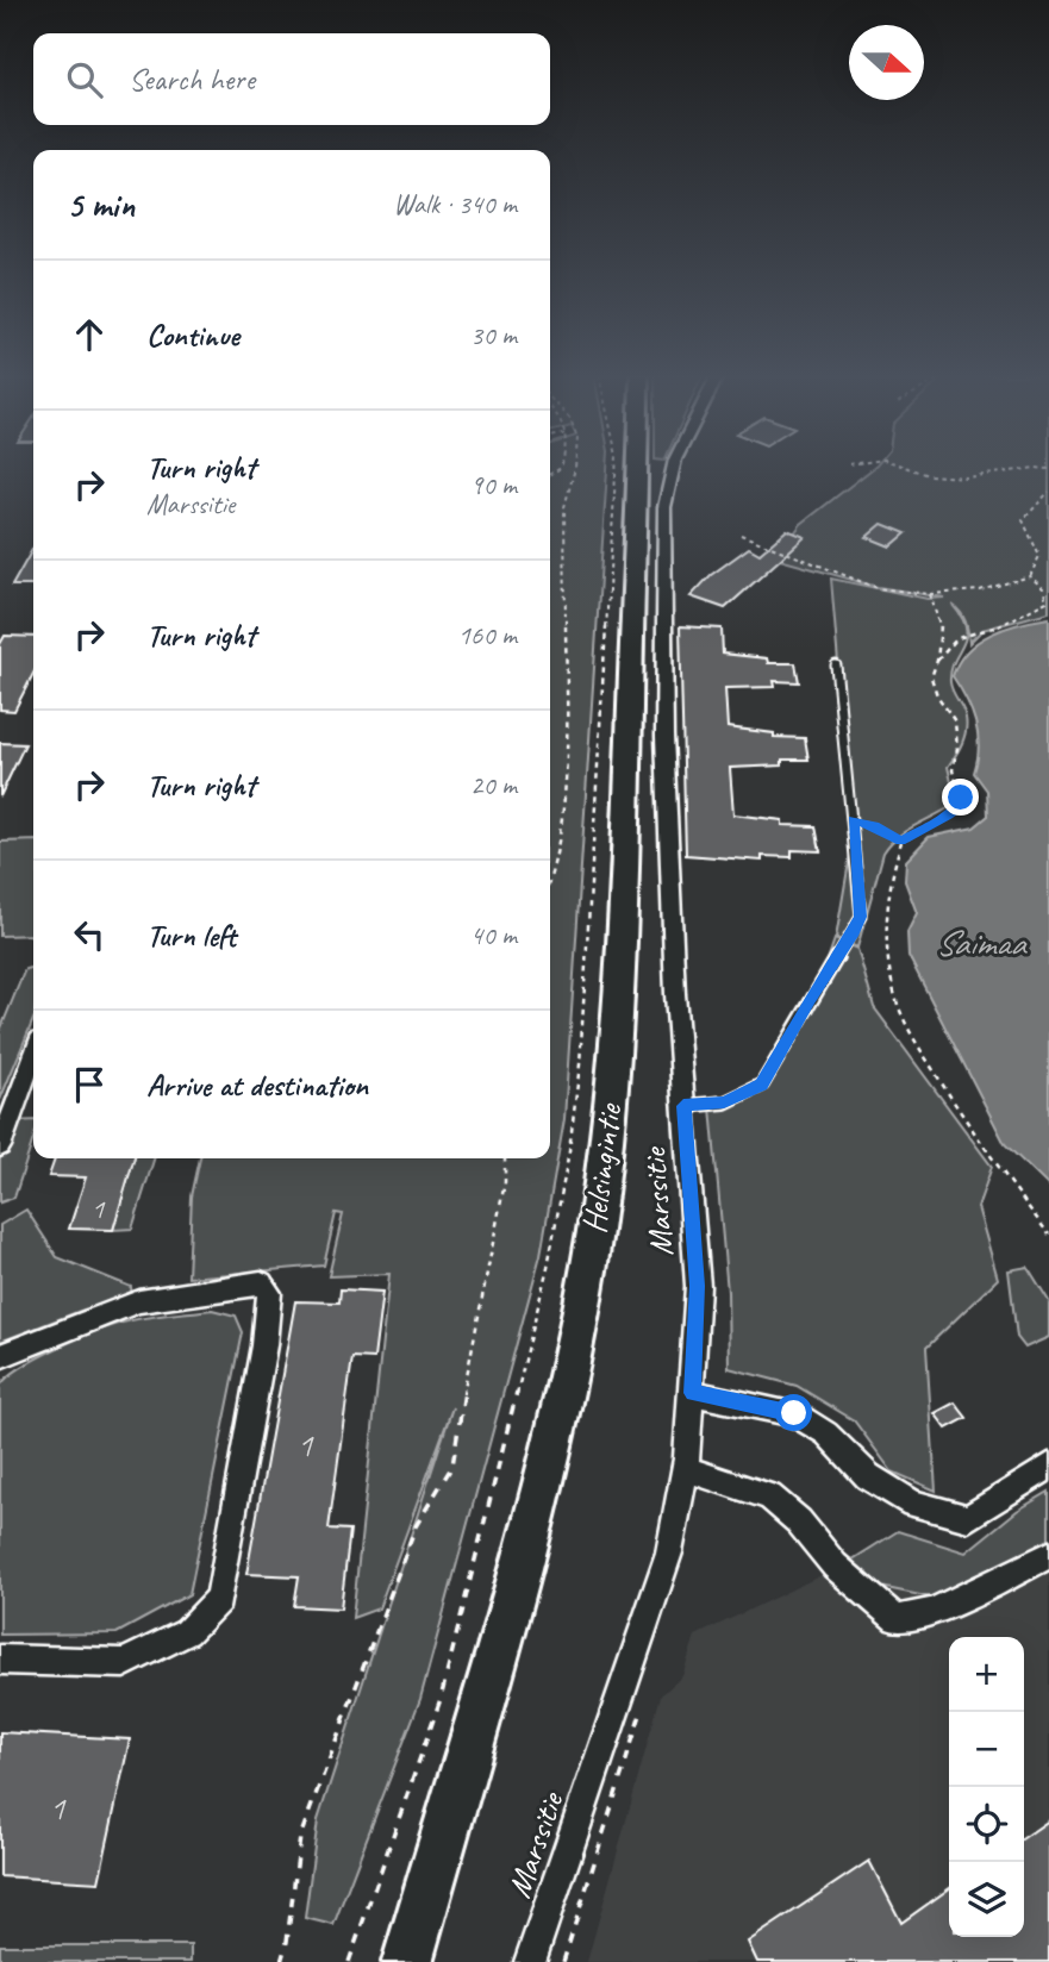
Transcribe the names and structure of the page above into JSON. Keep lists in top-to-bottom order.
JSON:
{
  "streets": {
    "main road": ["Helsingintie"],
    "street": ["Marssitie"]
  },
  "water": ["Saimaa"],
  "house_numbers": ["1", "1", "1"],
  "north": "right",
  "page": {
    "search": "Search here",
    "heading": ["5 min", "Walk · 340 m"],
    "list": [
      ["Continue", "30 m"],
      ["Turn right", "Marssitie", "90 m"],
      ["Turn right", "160 m"],
      ["Turn right", "20 m"],
      ["Turn left", "40 m"],
      "Arrive at destination"
    ],
    "map_buttons": ["+", "−"]
  }
}
